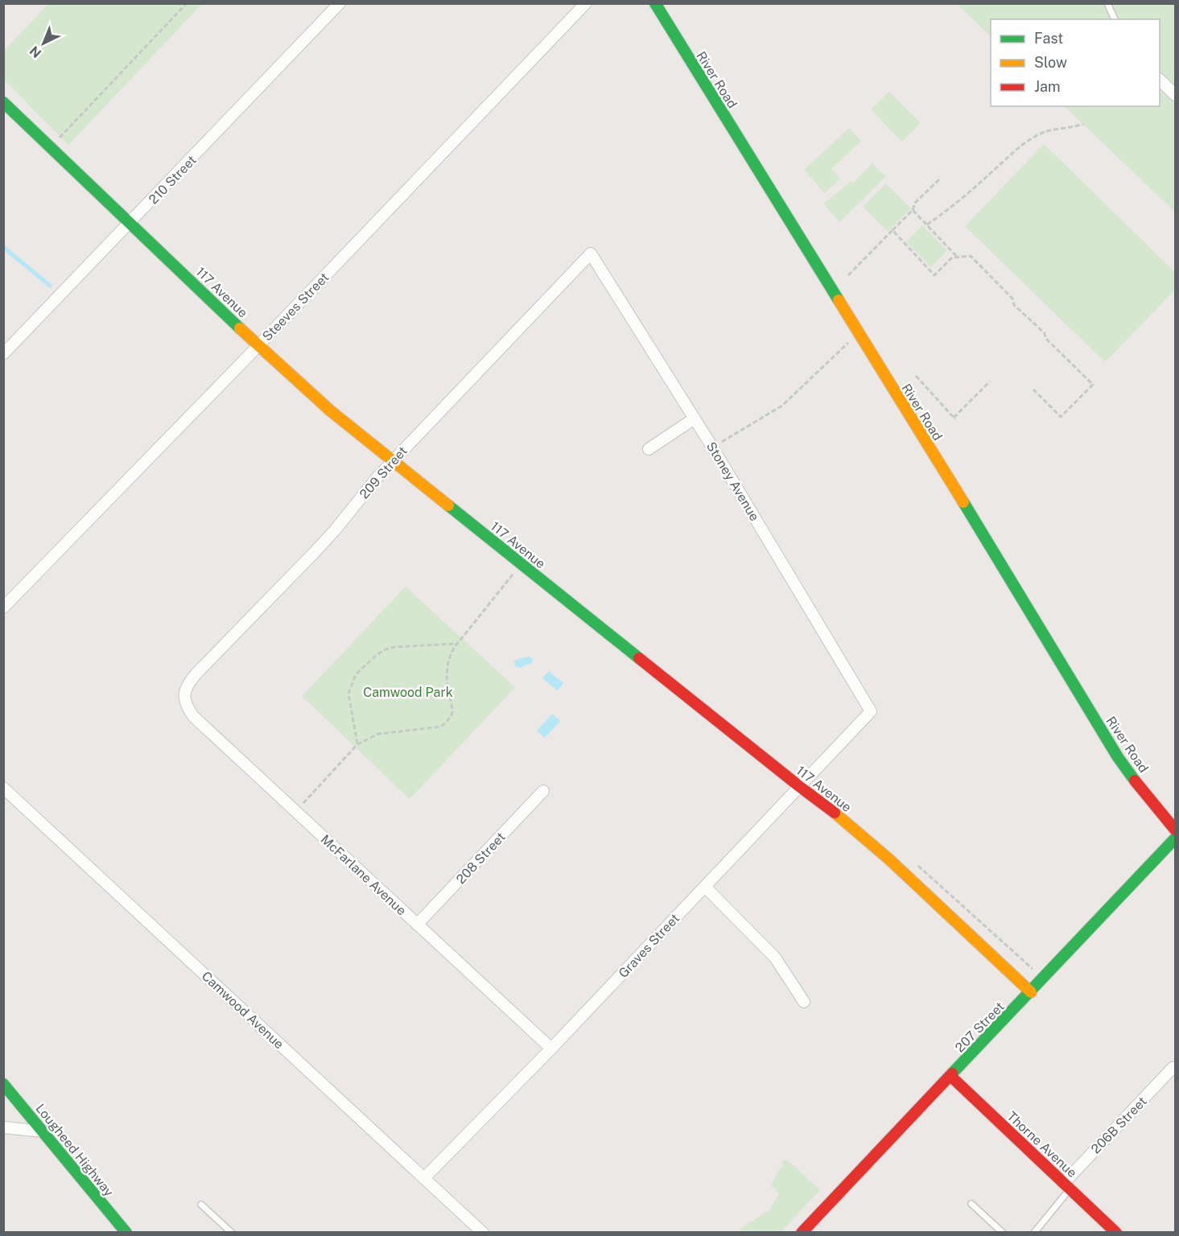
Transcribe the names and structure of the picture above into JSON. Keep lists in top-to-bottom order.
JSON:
{
  "streets": {
    "main road": [
      "River Road",
      "117 Avenue",
      "207 Street",
      "Thorne Avenue",
      "Lougheed Highway"
    ],
    "street": [
      "210 Street",
      "Steeves Street",
      "209 Street",
      "Stoney Avenue",
      "208 Street",
      "McFarlane Avenue",
      "Graves Street",
      "Camwood Avenue",
      "206B Street"
    ]
  },
  "crossings": [
    ["210 Street", "117 Avenue"],
    ["117 Avenue", "Steeves Street"],
    ["117 Avenue", "209 Street"],
    ["117 Avenue", "Graves Street"],
    ["117 Avenue", "207 Street"],
    ["209 Street", "Stoney Avenue"],
    ["209 Street", "McFarlane Avenue"],
    ["Stoney Avenue", "Graves Street"],
    ["208 Street", "McFarlane Avenue"],
    ["McFarlane Avenue", "Graves Street"],
    ["Graves Street", "Camwood Avenue"],
    ["207 Street", "Thorne Avenue"],
    ["206B Street", "Thorne Avenue"]
  ],
  "parks": ["Camwood Park"],
  "legend": ["Fast", "Slow", "Jam"],
  "north": "bottom left"
}
